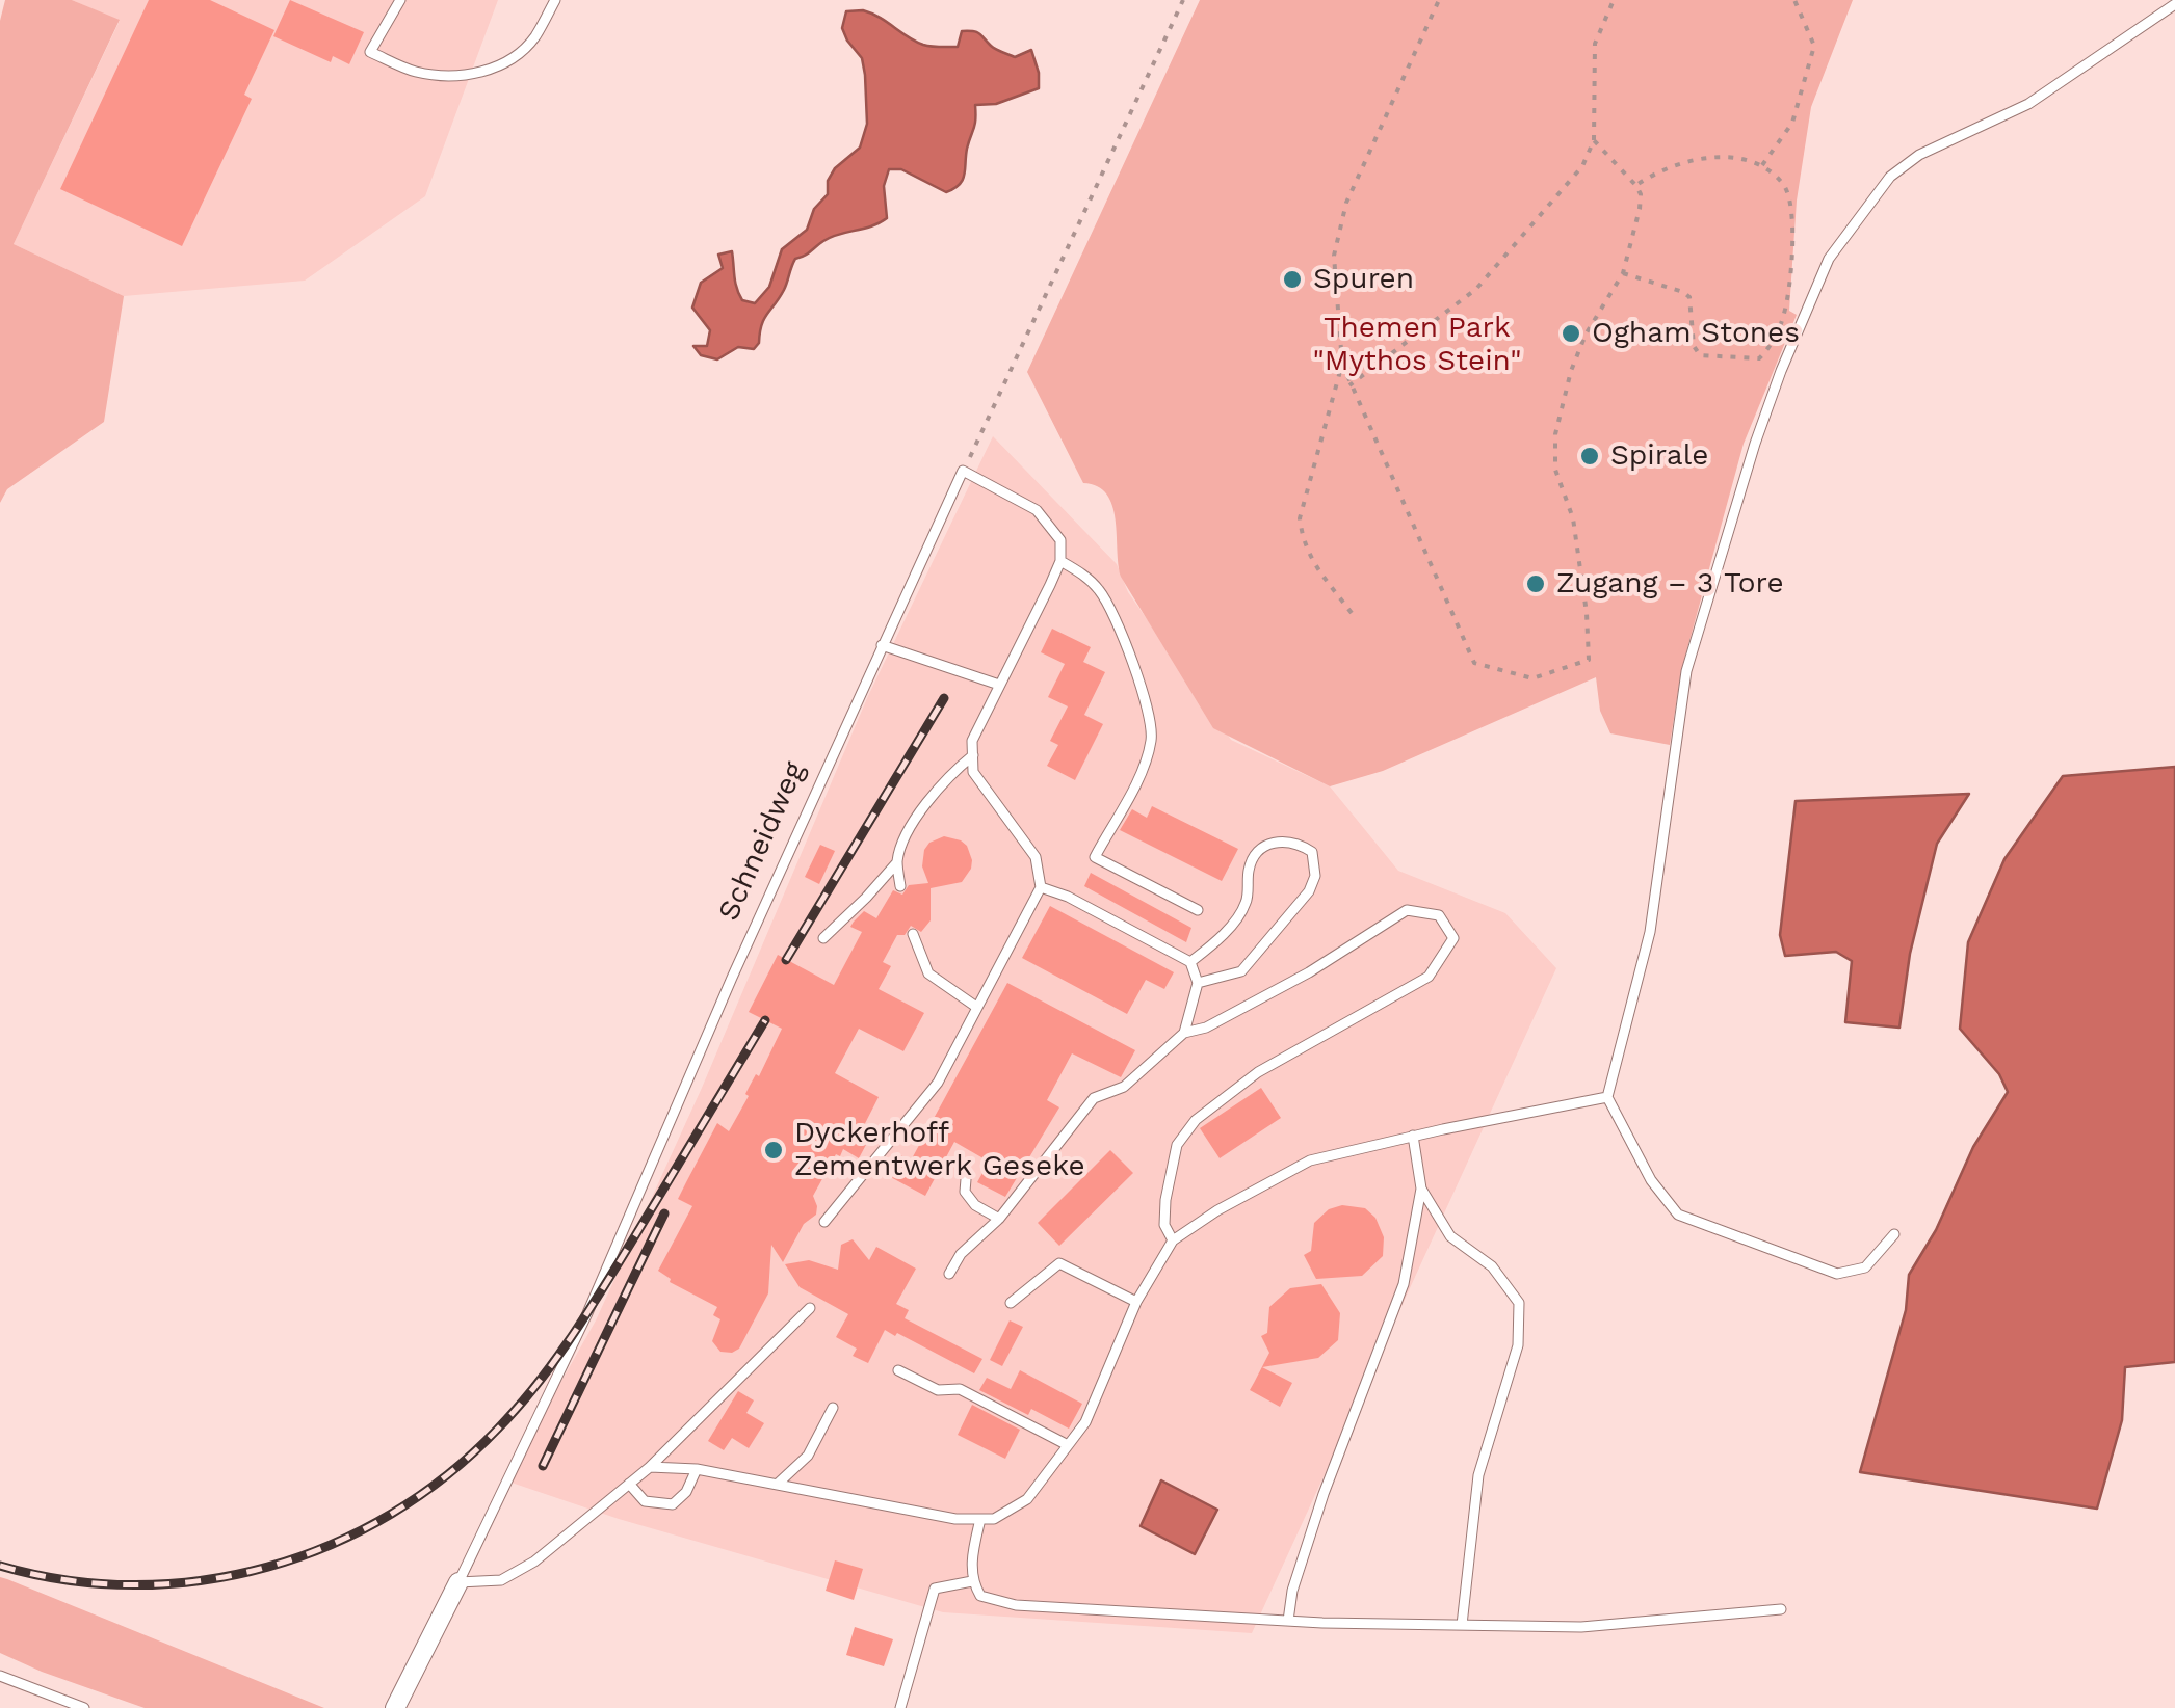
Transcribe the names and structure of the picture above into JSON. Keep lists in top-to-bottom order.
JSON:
{
  "streets": {
    "street": ["Schneidweg"]
  },
  "parks": ["Themen Park \"Mythos Stein\""],
  "places": [
    "Spuren",
    "Ogham Stones",
    "Spirale",
    "Zugang – 3 Tore",
    "Dyckerhoff Zementwerk Geseke"
  ]
}
